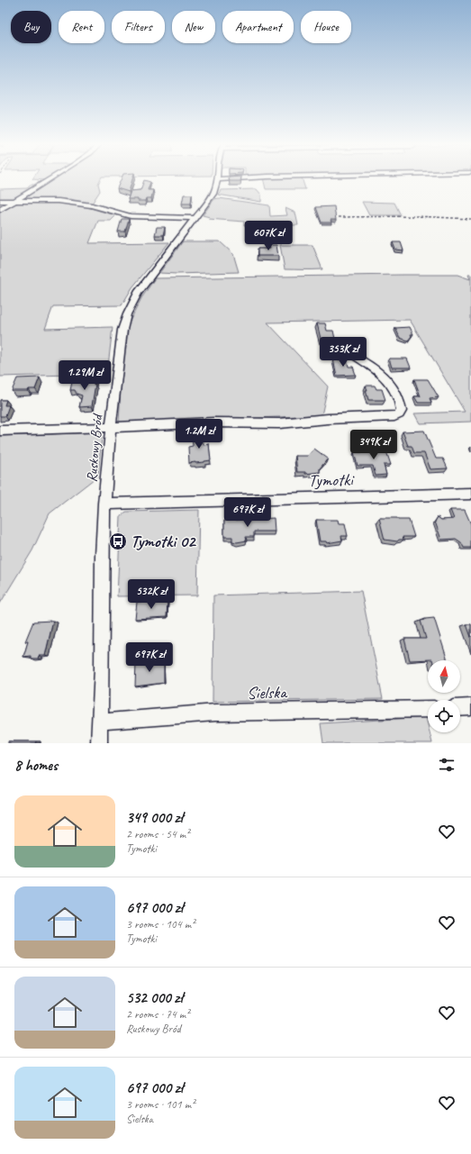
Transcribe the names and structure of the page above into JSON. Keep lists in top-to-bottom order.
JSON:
{
  "streets": {
    "street": ["Ruskowy Bród", "Tymotki", "Sielska"]
  },
  "crossings": [
    ["Ruskowy Bród", "Tymotki"],
    ["Ruskowy Bród", "Sielska"]
  ],
  "places": {
    "bus stop": ["Tymotki 02"]
  },
  "north": "top",
  "page": {
    "chip": [
      "Buy",
      "Rent",
      "Filters",
      "New",
      "Apartment",
      "House"
    ],
    "price": [
      "607K zł",
      "353K zł",
      "1.29M zł",
      "1.2M zł",
      "349K zł",
      "697K zł",
      "532K zł",
      "697K zł"
    ],
    "heading": "8 homes",
    "list": [
      {
        "name": "349 000 zł",
        "note": "2 rooms · 54 m² · Tymotki"
      },
      {
        "name": "697 000 zł",
        "note": "3 rooms · 104 m² · Tymotki"
      },
      {
        "name": "532 000 zł",
        "note": "2 rooms · 74 m² · Ruskowy Bród"
      },
      {
        "name": "697 000 zł",
        "note": "3 rooms · 101 m² · Sielska"
      }
    ]
  }
}
